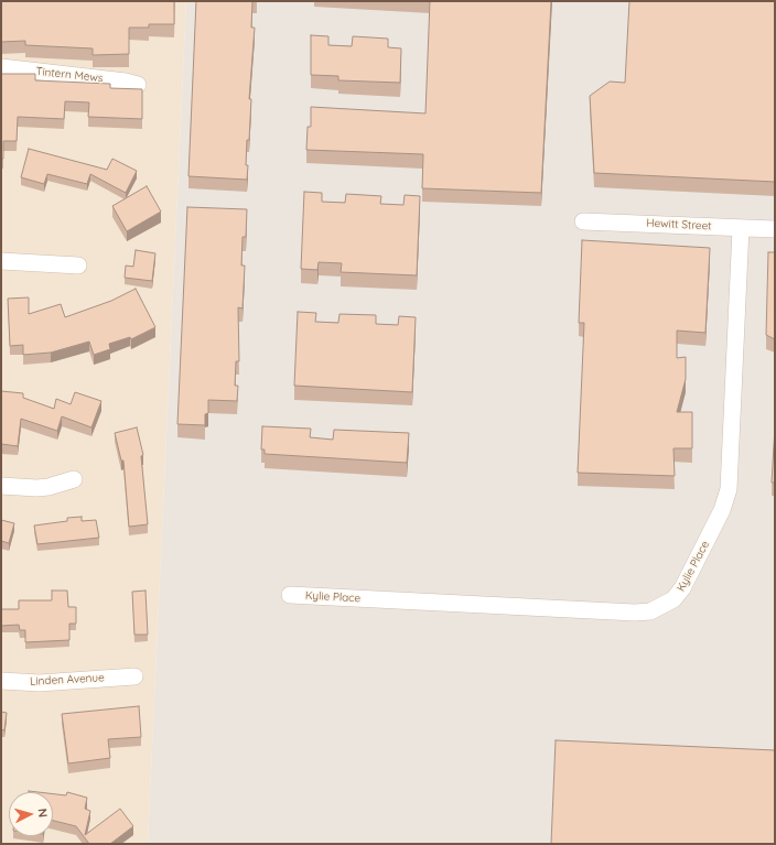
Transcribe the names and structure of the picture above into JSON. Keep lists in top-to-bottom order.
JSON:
{
  "streets": {
    "street": [
      "Tintern Mews",
      "Hewitt Street",
      "Kylie Place",
      "Linden Avenue"
    ]
  },
  "crossings": [
    ["Hewitt Street", "Kylie Place"]
  ],
  "north": "right"
}
